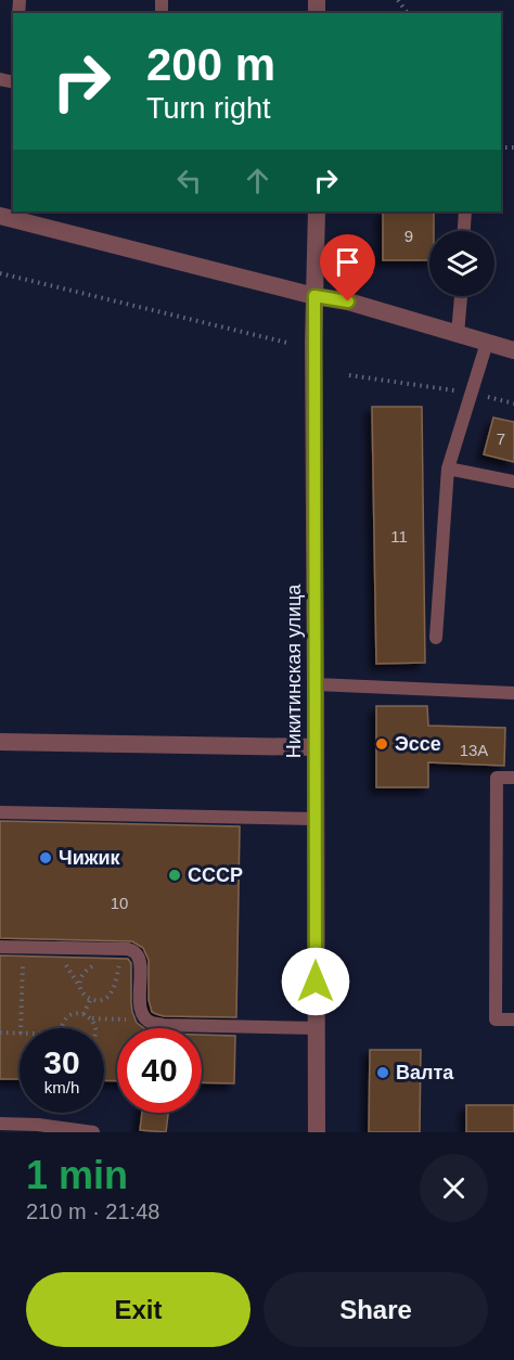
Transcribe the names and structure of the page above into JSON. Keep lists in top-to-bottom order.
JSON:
{
  "streets": {
    "street": ["Никитинская улица"]
  },
  "places": [
    "Эссе",
    "Чижик",
    "СССР",
    "Валта"
  ],
  "house_numbers": [
    "9",
    "7",
    "11",
    "13А",
    "10"
  ],
  "page": {
    "turn": ["200 m", "Turn right"],
    "speed": "30 km/h",
    "limit": "40",
    "heading": ["1 min", "210 m · 21:48"],
    "buttons": ["Exit", "Share"]
  }
}
